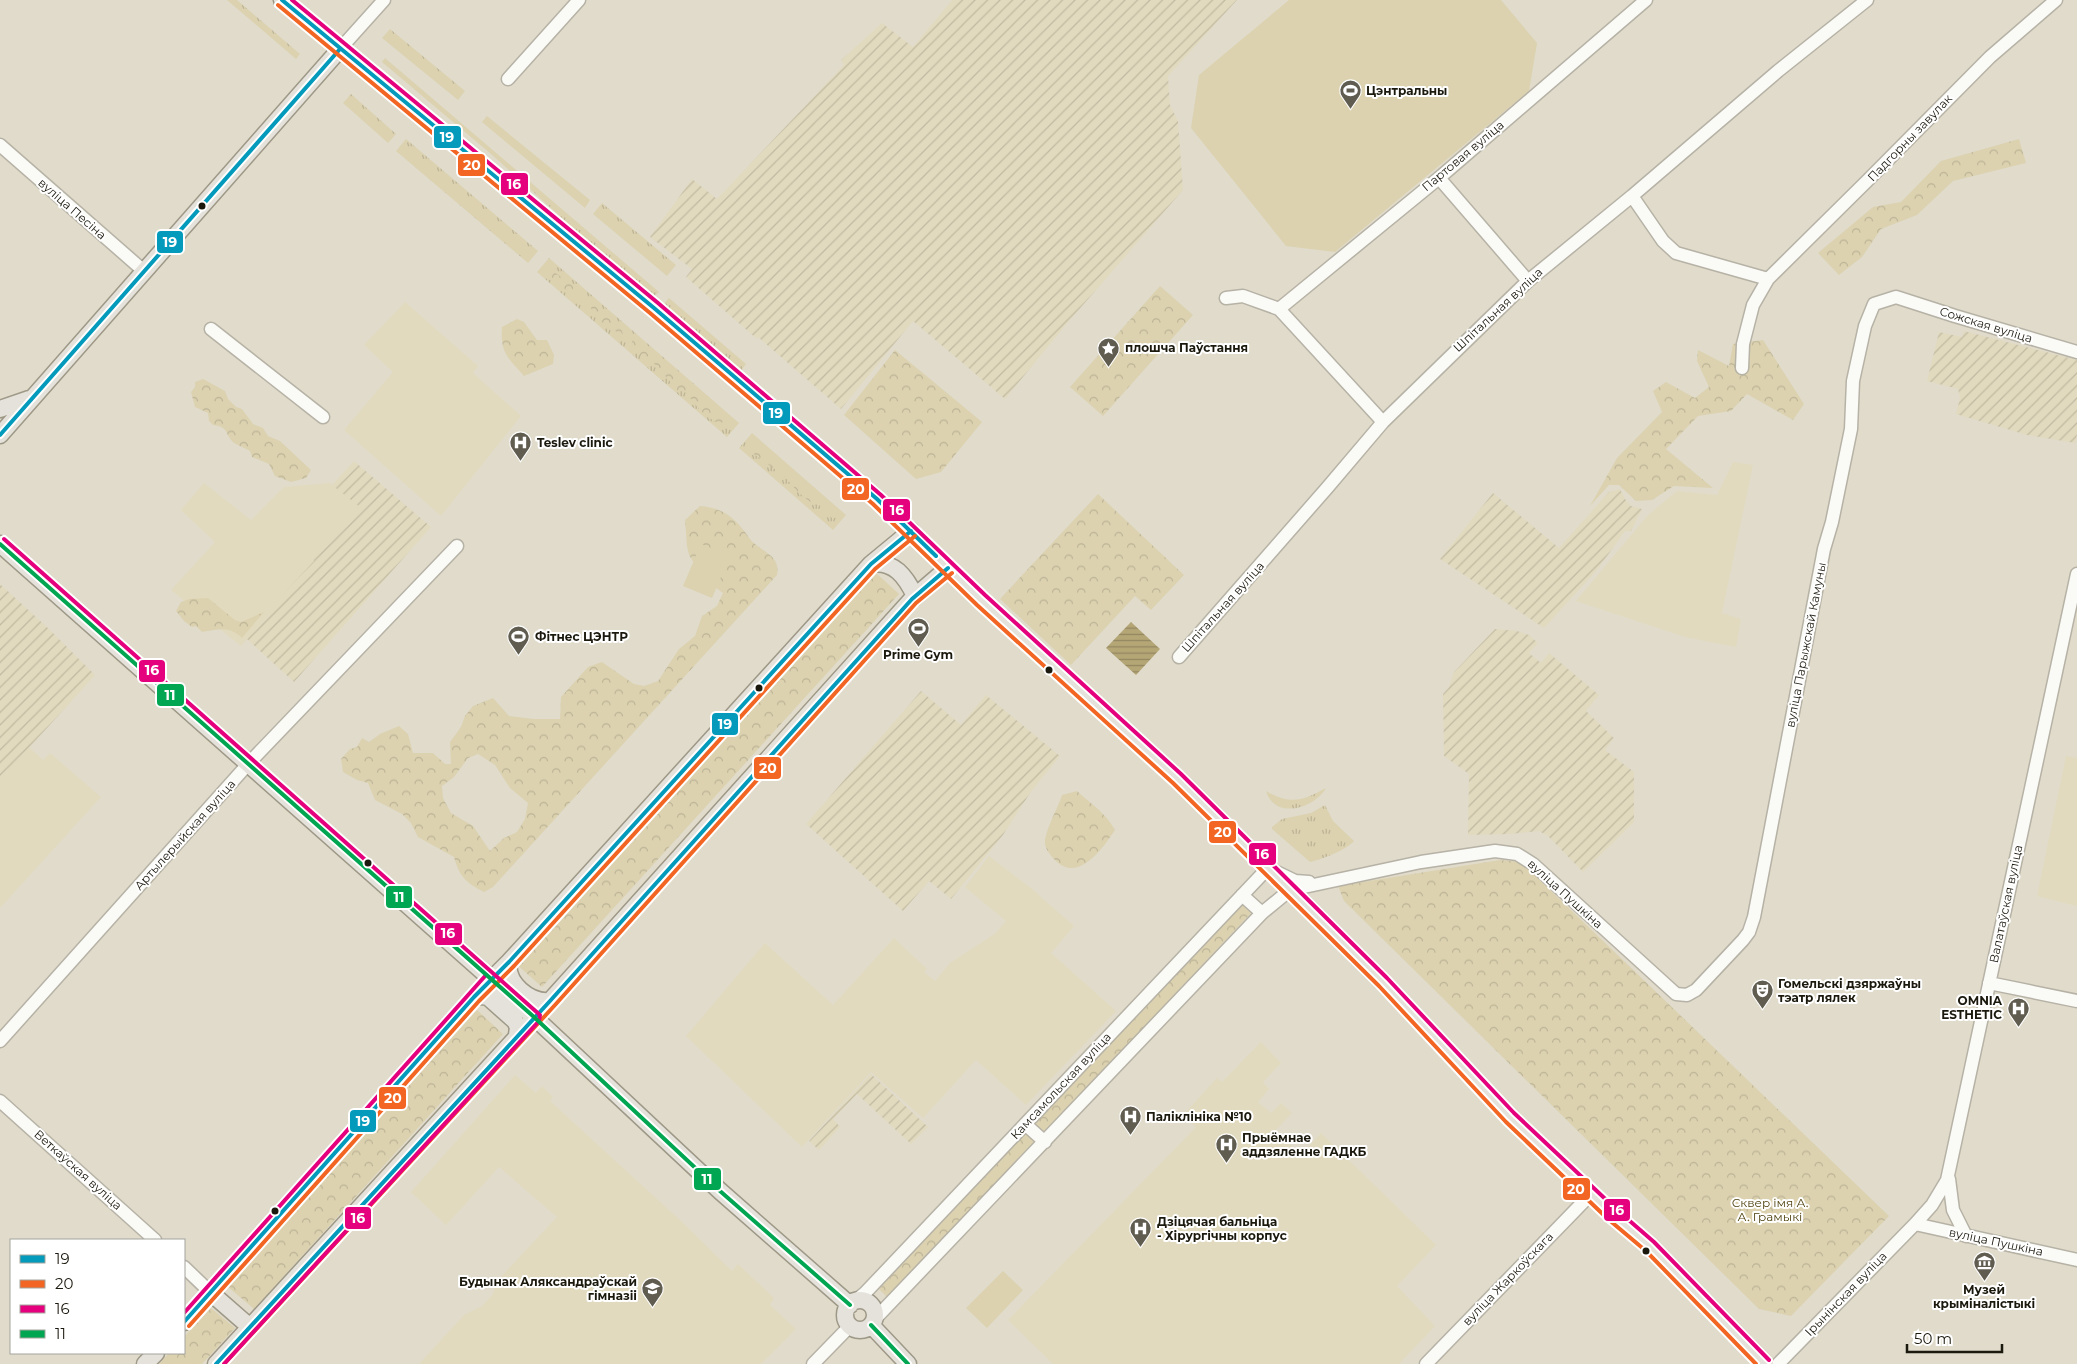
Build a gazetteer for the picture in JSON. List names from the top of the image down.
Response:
{
  "streets": {
    "street": [
      "Падгорны завулак",
      "Партовая вуліца",
      "вуліца Песіна",
      "Шпітальная вуліца",
      "Сожская вуліца",
      "вуліца Парыжскай Камуны",
      "Артылерыйская вуліца",
      "вуліца Пушкіна",
      "Валатаўская вуліца",
      "Камсамольская вуліца",
      "Веткаўская вуліца",
      "вуліца Жаркоўскага",
      "Ірынінская вуліца"
    ]
  },
  "crossings": [
    ["Сожская вуліца", "вуліца Парыжскай Камуны"],
    ["вуліца Парыжскай Камуны", "вуліца Пушкіна"],
    ["вуліца Пушкіна", "Валатаўская вуліца"],
    ["вуліца Пушкіна", "Камсамольская вуліца"],
    ["вуліца Пушкіна", "Ірынінская вуліца"],
    ["Валатаўская вуліца", "Ірынінская вуліца"]
  ],
  "parks": ["Сквер імя А. А. Грамыкі"],
  "places": {
    "sports": ["Цэнтральны", "Prime Gym", "Фітнес ЦЭНТР"],
    "place": ["плошча Паўстання"],
    "hospital": [
      "Teslev clinic",
      "OMNIA ESTHETIC",
      "Паліклініка №10",
      "Прыёмнае аддзяленне ГАДКБ",
      "Дзіцячая бальніца - Хірургічны корпус"
    ],
    "theatre": ["Гомельскі дзяржаўны тэатр лялек"],
    "museum": ["Музей крыміналістыкі"],
    "school or university": ["Будынак Аляксандраўскай гімназіі"]
  },
  "lines": [
    "transit line 19",
    "transit line 16",
    "transit line 20",
    "transit line 11"
  ],
  "legend": [
    "19",
    "20",
    "16",
    "11"
  ],
  "scale_bar": "50 m"
}
